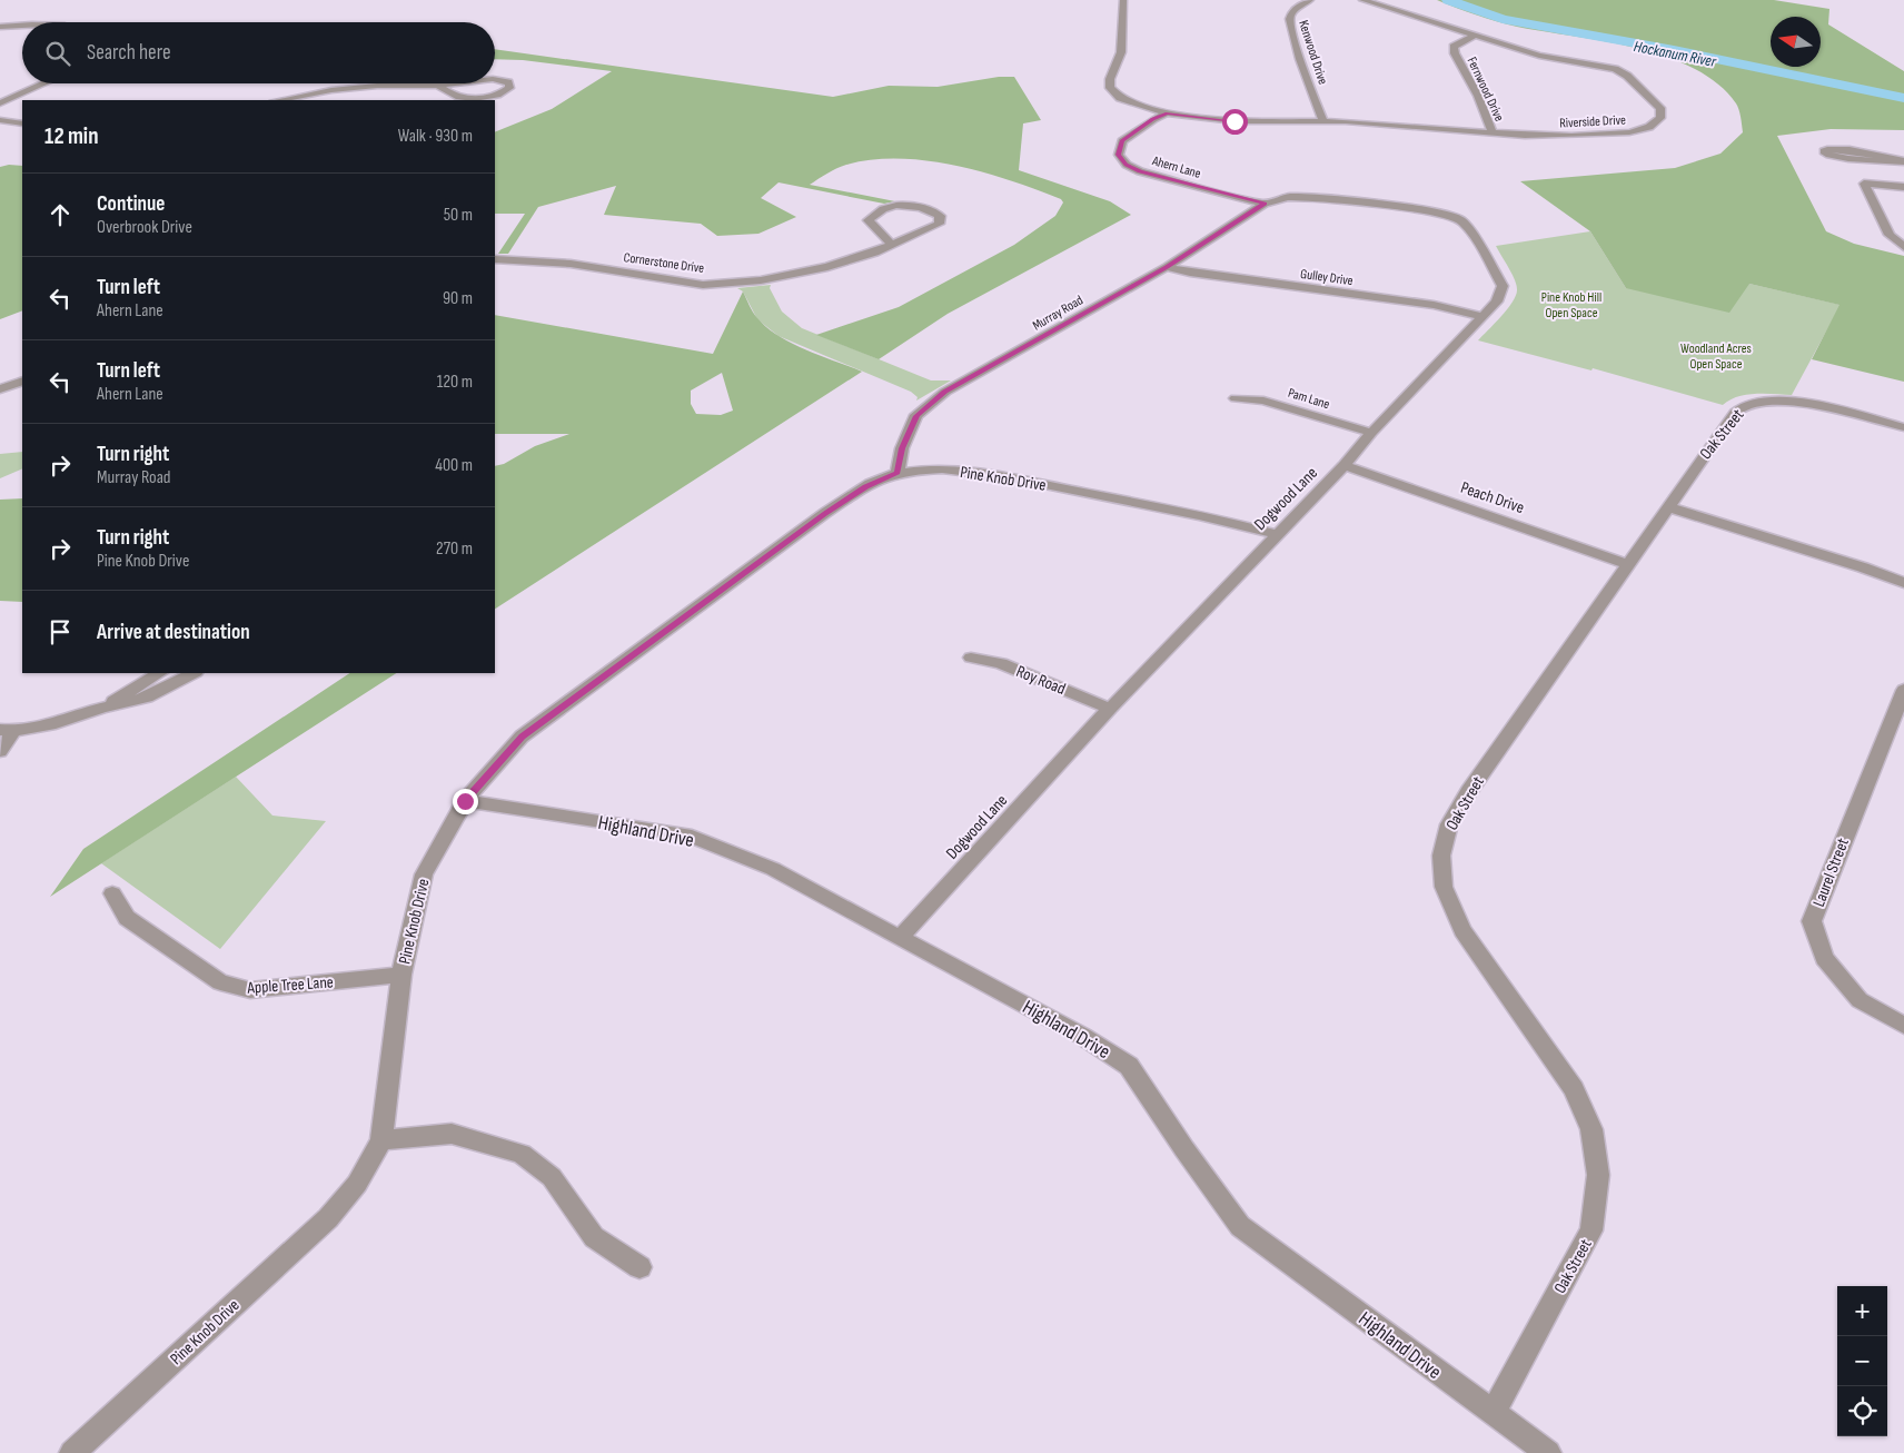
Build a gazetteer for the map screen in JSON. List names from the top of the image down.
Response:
{
  "streets": {
    "street": [
      "Kenwood Drive",
      "Fernwood Drive",
      "Riverside Drive",
      "Ahern Lane",
      "Cornerstone Drive",
      "Gulley Drive",
      "Murray Road",
      "Pam Lane",
      "Oak Street",
      "Pine Knob Drive",
      "Peach Drive",
      "Dogwood Lane",
      "Roy Road",
      "Highland Drive",
      "Laurel Street",
      "Apple Tree Lane"
    ]
  },
  "crossings": [
    ["Kenwood Drive", "Riverside Drive"],
    ["Fernwood Drive", "Riverside Drive"],
    ["Riverside Drive", "Ahern Lane"],
    ["Ahern Lane", "Murray Road"],
    ["Ahern Lane", "Dogwood Lane"],
    ["Gulley Drive", "Murray Road"],
    ["Gulley Drive", "Dogwood Lane"],
    ["Murray Road", "Pine Knob Drive"],
    ["Murray Road", "Dogwood Lane"],
    ["Pam Lane", "Dogwood Lane"],
    ["Oak Street", "Peach Drive"],
    ["Oak Street", "Highland Drive"],
    ["Pine Knob Drive", "Dogwood Lane"],
    ["Pine Knob Drive", "Highland Drive"],
    ["Pine Knob Drive", "Apple Tree Lane"],
    ["Peach Drive", "Dogwood Lane"],
    ["Dogwood Lane", "Roy Road"],
    ["Dogwood Lane", "Highland Drive"]
  ],
  "water": ["Hockanum River"],
  "parks": ["Pine Knob Hill Open Space", "Woodland Acres Open Space"],
  "north": "left",
  "page": {
    "search": "Search here",
    "heading": ["12 min", "Walk · 930 m"],
    "list": [
      ["Continue", "Overbrook Drive", "50 m"],
      ["Turn left", "Ahern Lane", "90 m"],
      ["Turn left", "Ahern Lane", "120 m"],
      ["Turn right", "Murray Road", "400 m"],
      ["Turn right", "Pine Knob Drive", "270 m"],
      "Arrive at destination"
    ],
    "map_buttons": ["+", "−"]
  }
}
